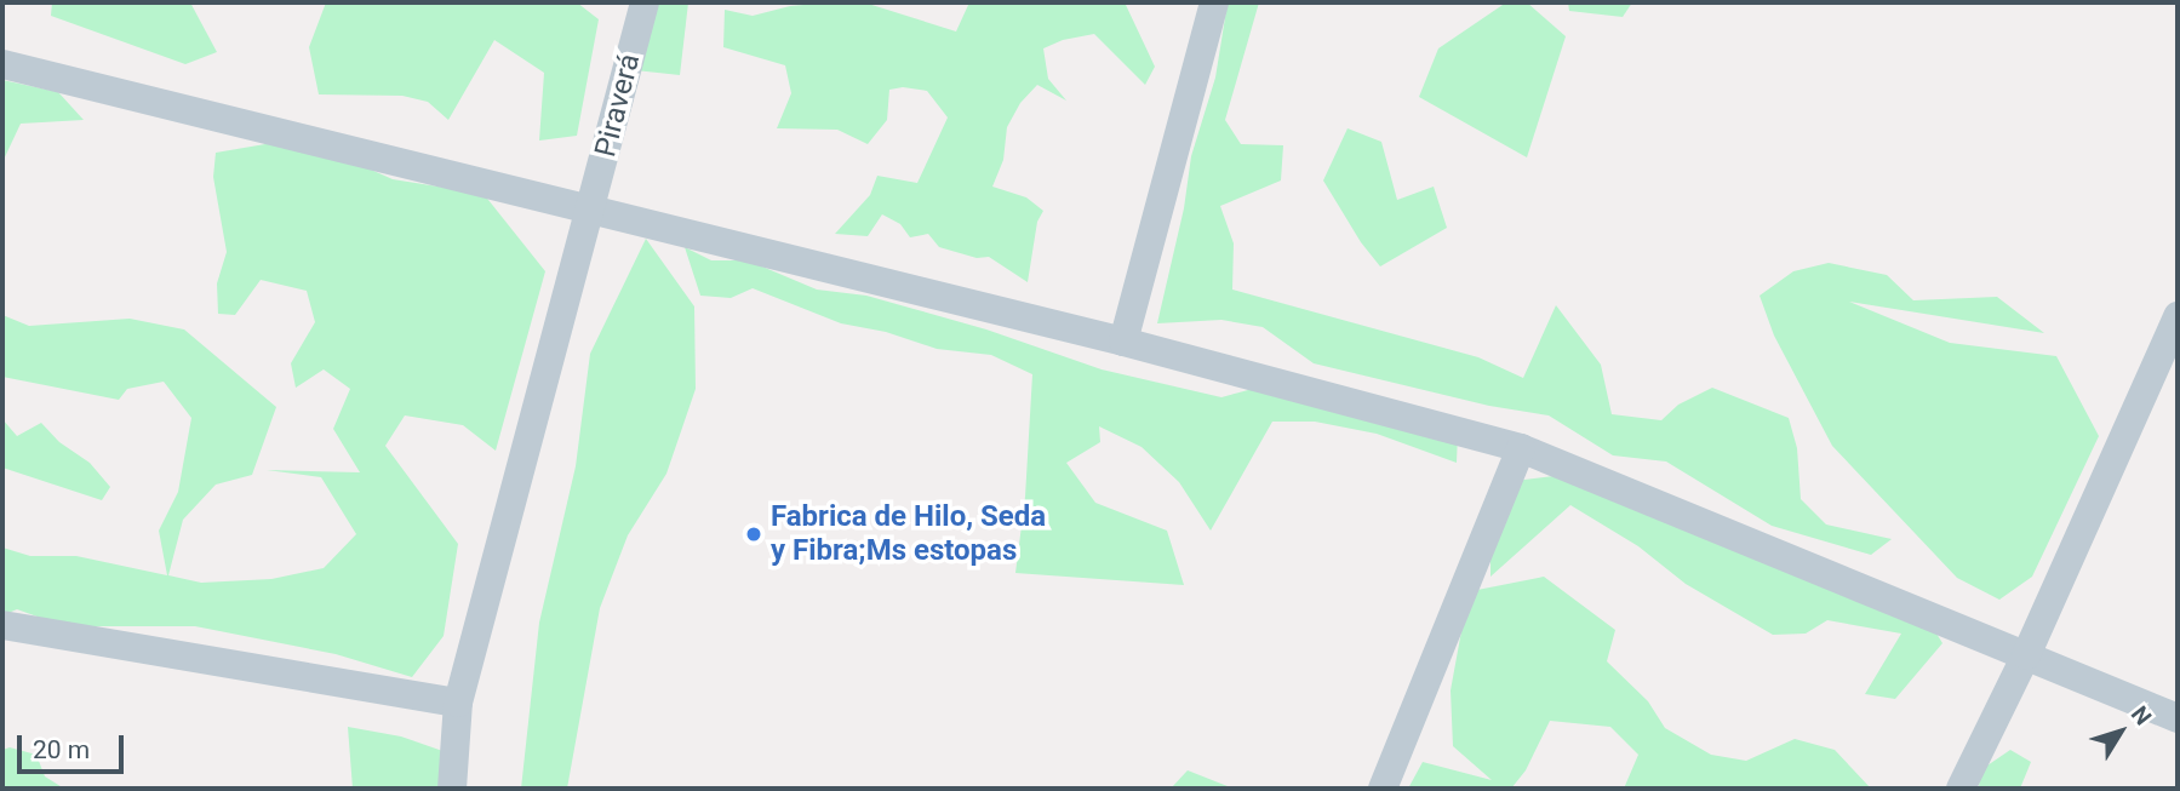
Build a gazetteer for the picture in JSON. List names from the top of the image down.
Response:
{
  "streets": {
    "street": ["Piraverá"]
  },
  "places": ["Fabrica de Hilo, Seda y Fibra;Ms estopas"],
  "scale_bar": "20 m",
  "north": "top right"
}
